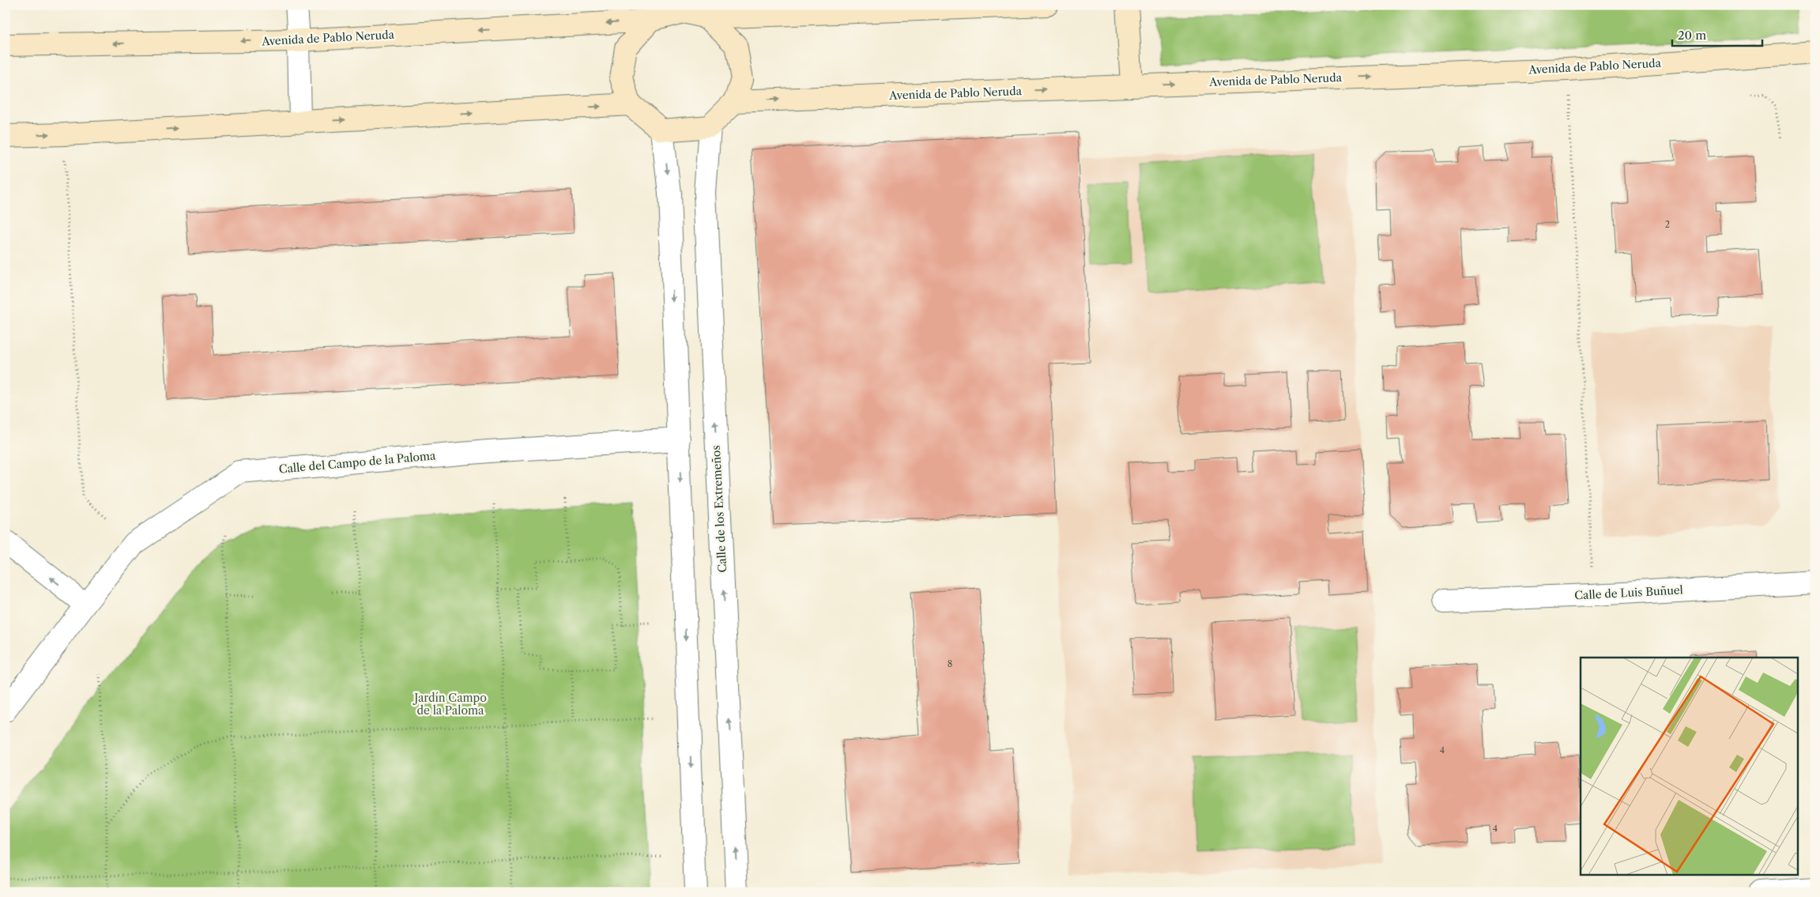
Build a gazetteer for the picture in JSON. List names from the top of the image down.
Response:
{
  "streets": {
    "main road": ["Avenida de Pablo Neruda"],
    "street": ["Calle del Campo de la Paloma", "Calle de los Extremeños", "Calle de Luis Buñuel"]
  },
  "crossings": [
    ["Avenida de Pablo Neruda", "Calle de los Extremeños"]
  ],
  "parks": ["Jardín Campo de la Paloma"],
  "house_numbers": [
    "2",
    "8",
    "4",
    "4"
  ],
  "scale_bar": "20 m"
}
